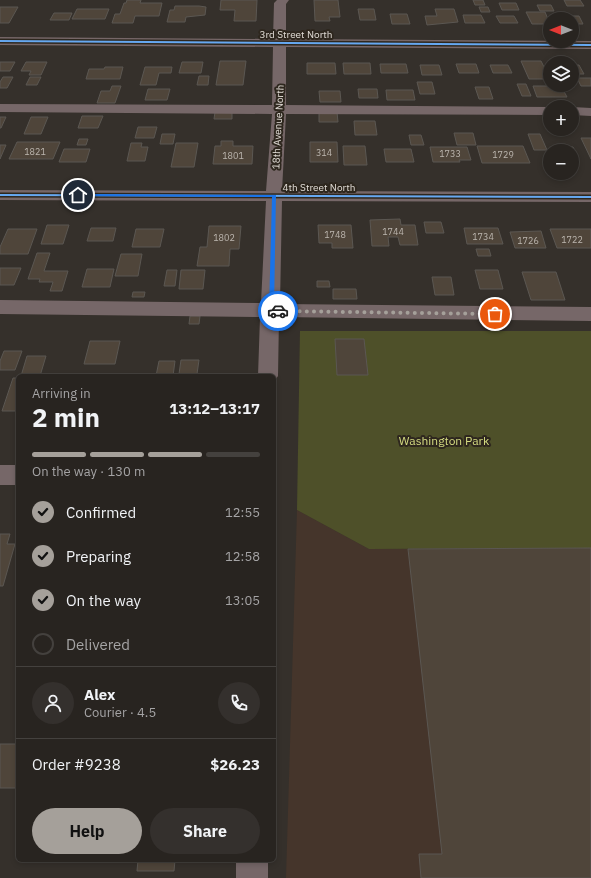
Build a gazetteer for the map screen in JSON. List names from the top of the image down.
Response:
{
  "streets": {
    "street": ["3rd Street North", "18th Avenue North", "4th Street North"]
  },
  "crossings": [
    ["3rd Street North", "18th Avenue North"],
    ["18th Avenue North", "4th Street North"]
  ],
  "parks": ["Washington Park"],
  "house_numbers": [
    "1821",
    "314",
    "1733",
    "1729",
    "1801",
    "1744",
    "1748",
    "1734",
    "1802",
    "1722",
    "1726"
  ],
  "north": "left",
  "page": {
    "map_buttons": ["+", "−"],
    "heading": ["2 min", "Arriving in", "13:12–13:17"],
    "panel": [
      "Alex",
      "Courier · 4.5",
      "Order #9238",
      "$26.23"
    ],
    "bar": "On the way · 130 m",
    "list": [
      ["Confirmed", "12:55"],
      ["Preparing", "12:58"],
      ["On the way", "13:05"],
      "Delivered"
    ],
    "buttons": ["Help", "Share"]
  }
}
